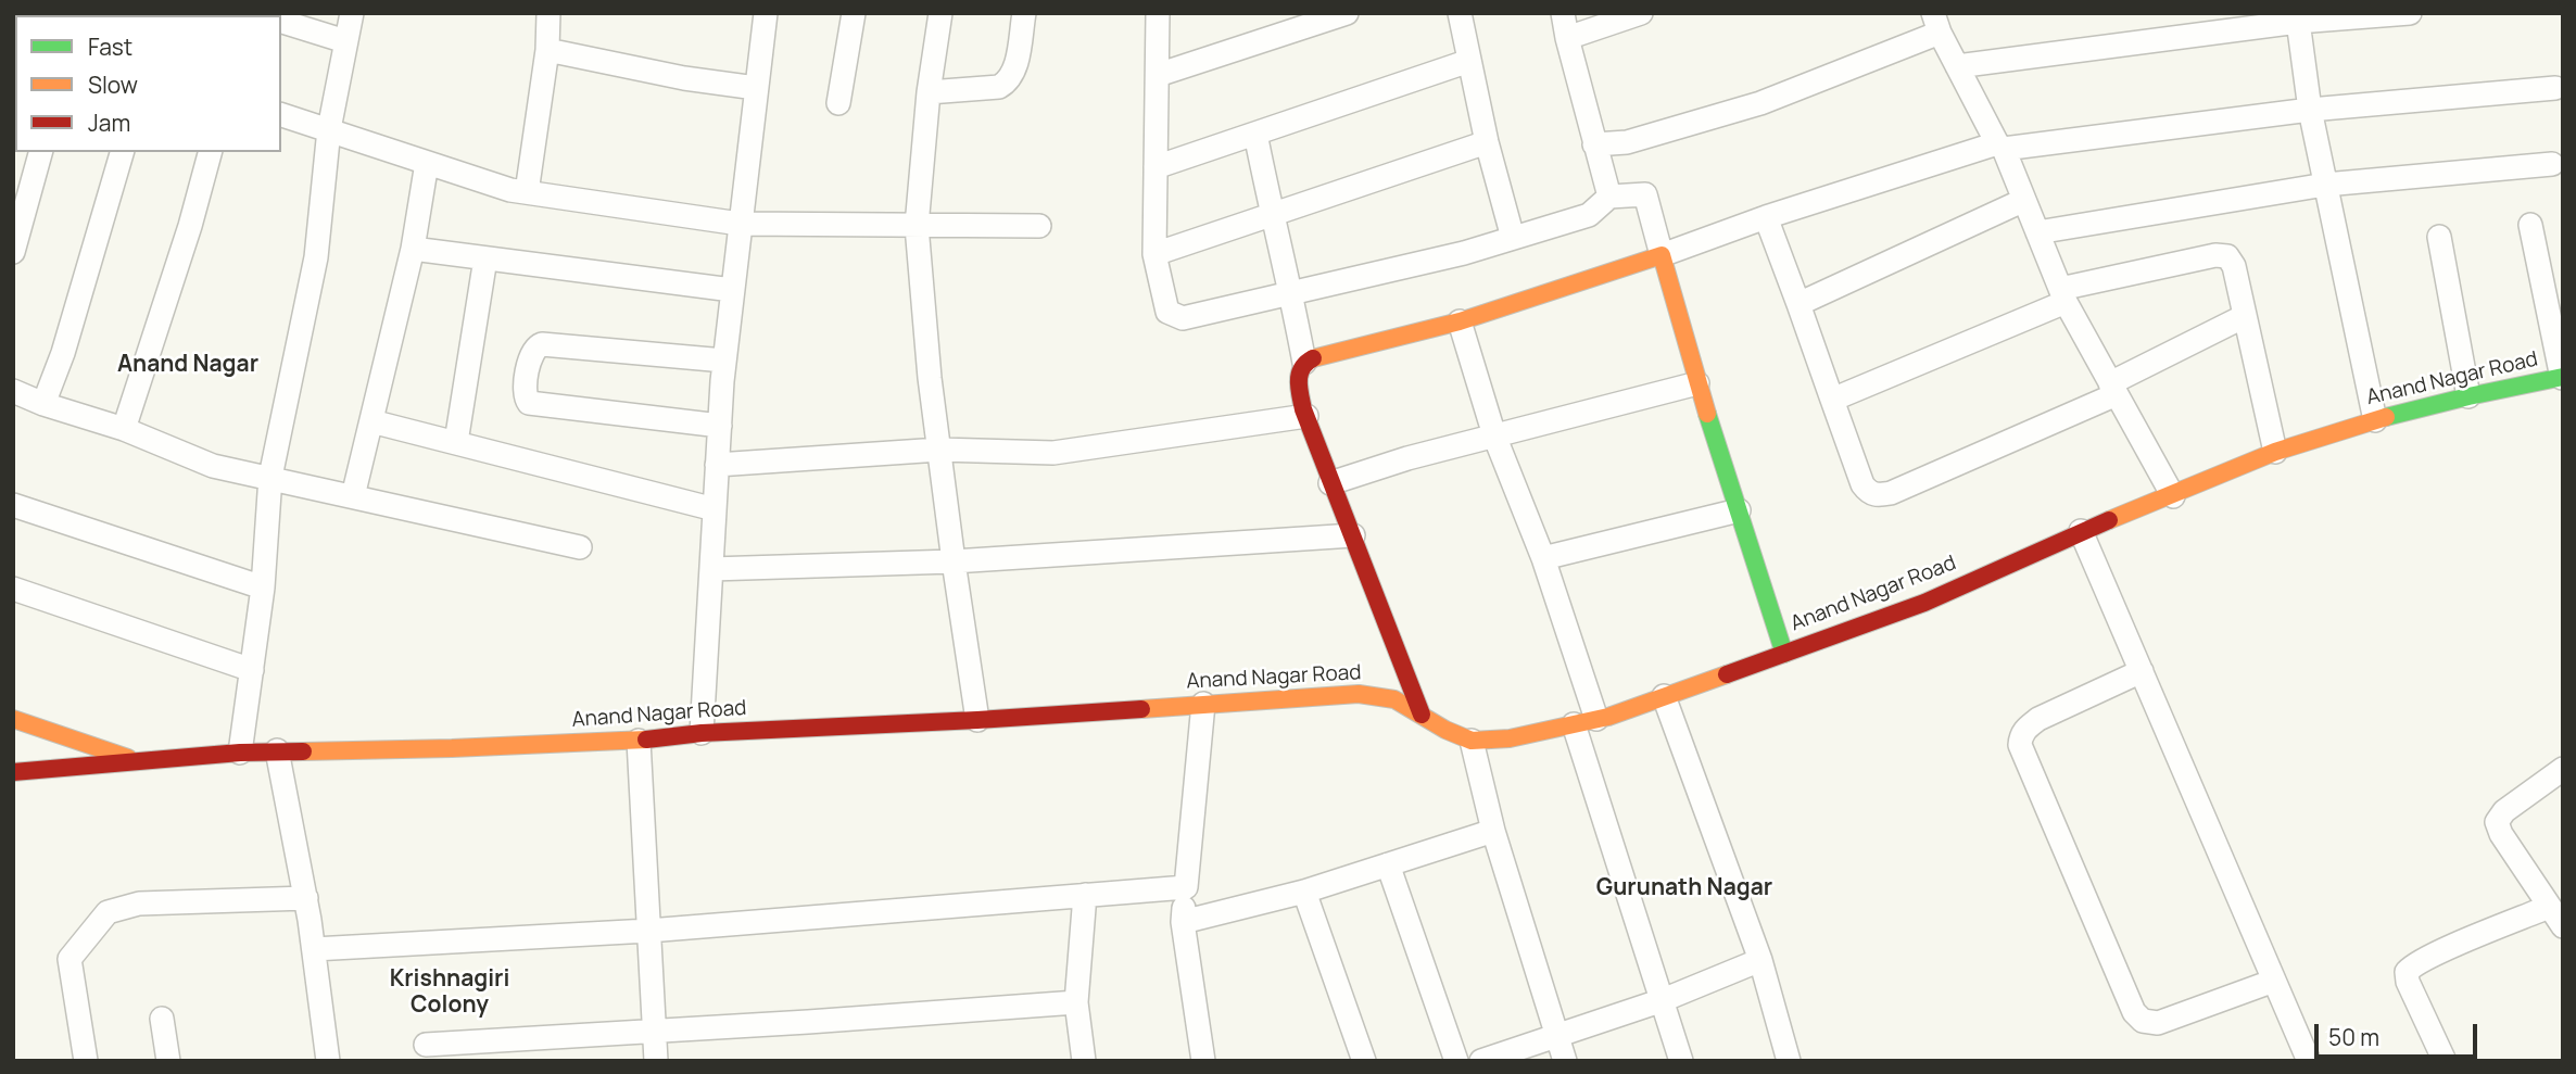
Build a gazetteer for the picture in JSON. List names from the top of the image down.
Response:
{
  "streets": {
    "street": ["Anand Nagar Road"]
  },
  "districts": ["Anand Nagar", "Gurunath Nagar", "Krishnagiri Colony"],
  "legend": ["Fast", "Slow", "Jam"],
  "scale_bar": "50 m"
}
